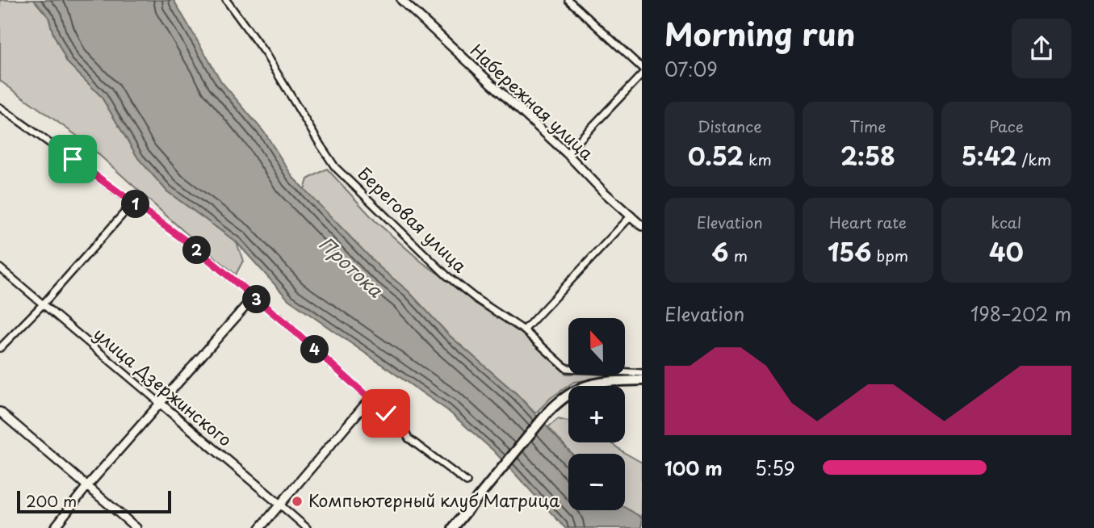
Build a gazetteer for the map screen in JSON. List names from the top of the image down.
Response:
{
  "streets": {
    "street": ["Набережная улица", "Береговая улица", "улица Дзержинского"]
  },
  "water": ["Протока"],
  "places": ["Компьютерный клуб Матрица"],
  "scale_bar": "200 m",
  "north": "top",
  "page": {
    "heading": ["Morning run", "07:09"],
    "stats": [
      ["Distance", "0.52 km"],
      ["Time", "2:58"],
      ["Pace", "5:42 /km"],
      ["Elevation", "6 m"],
      ["Heart rate", "156 bpm"],
      ["kcal", "40"]
    ],
    "pins": [
      "1",
      "2",
      "3",
      "4"
    ],
    "chart": ["Elevation", "198–202 m"],
    "map_buttons": ["+", "−"],
    "list": [
      {
        "name": "100 m",
        "note": "5:59"
      }
    ],
    "scale": "200 m"
  }
}
